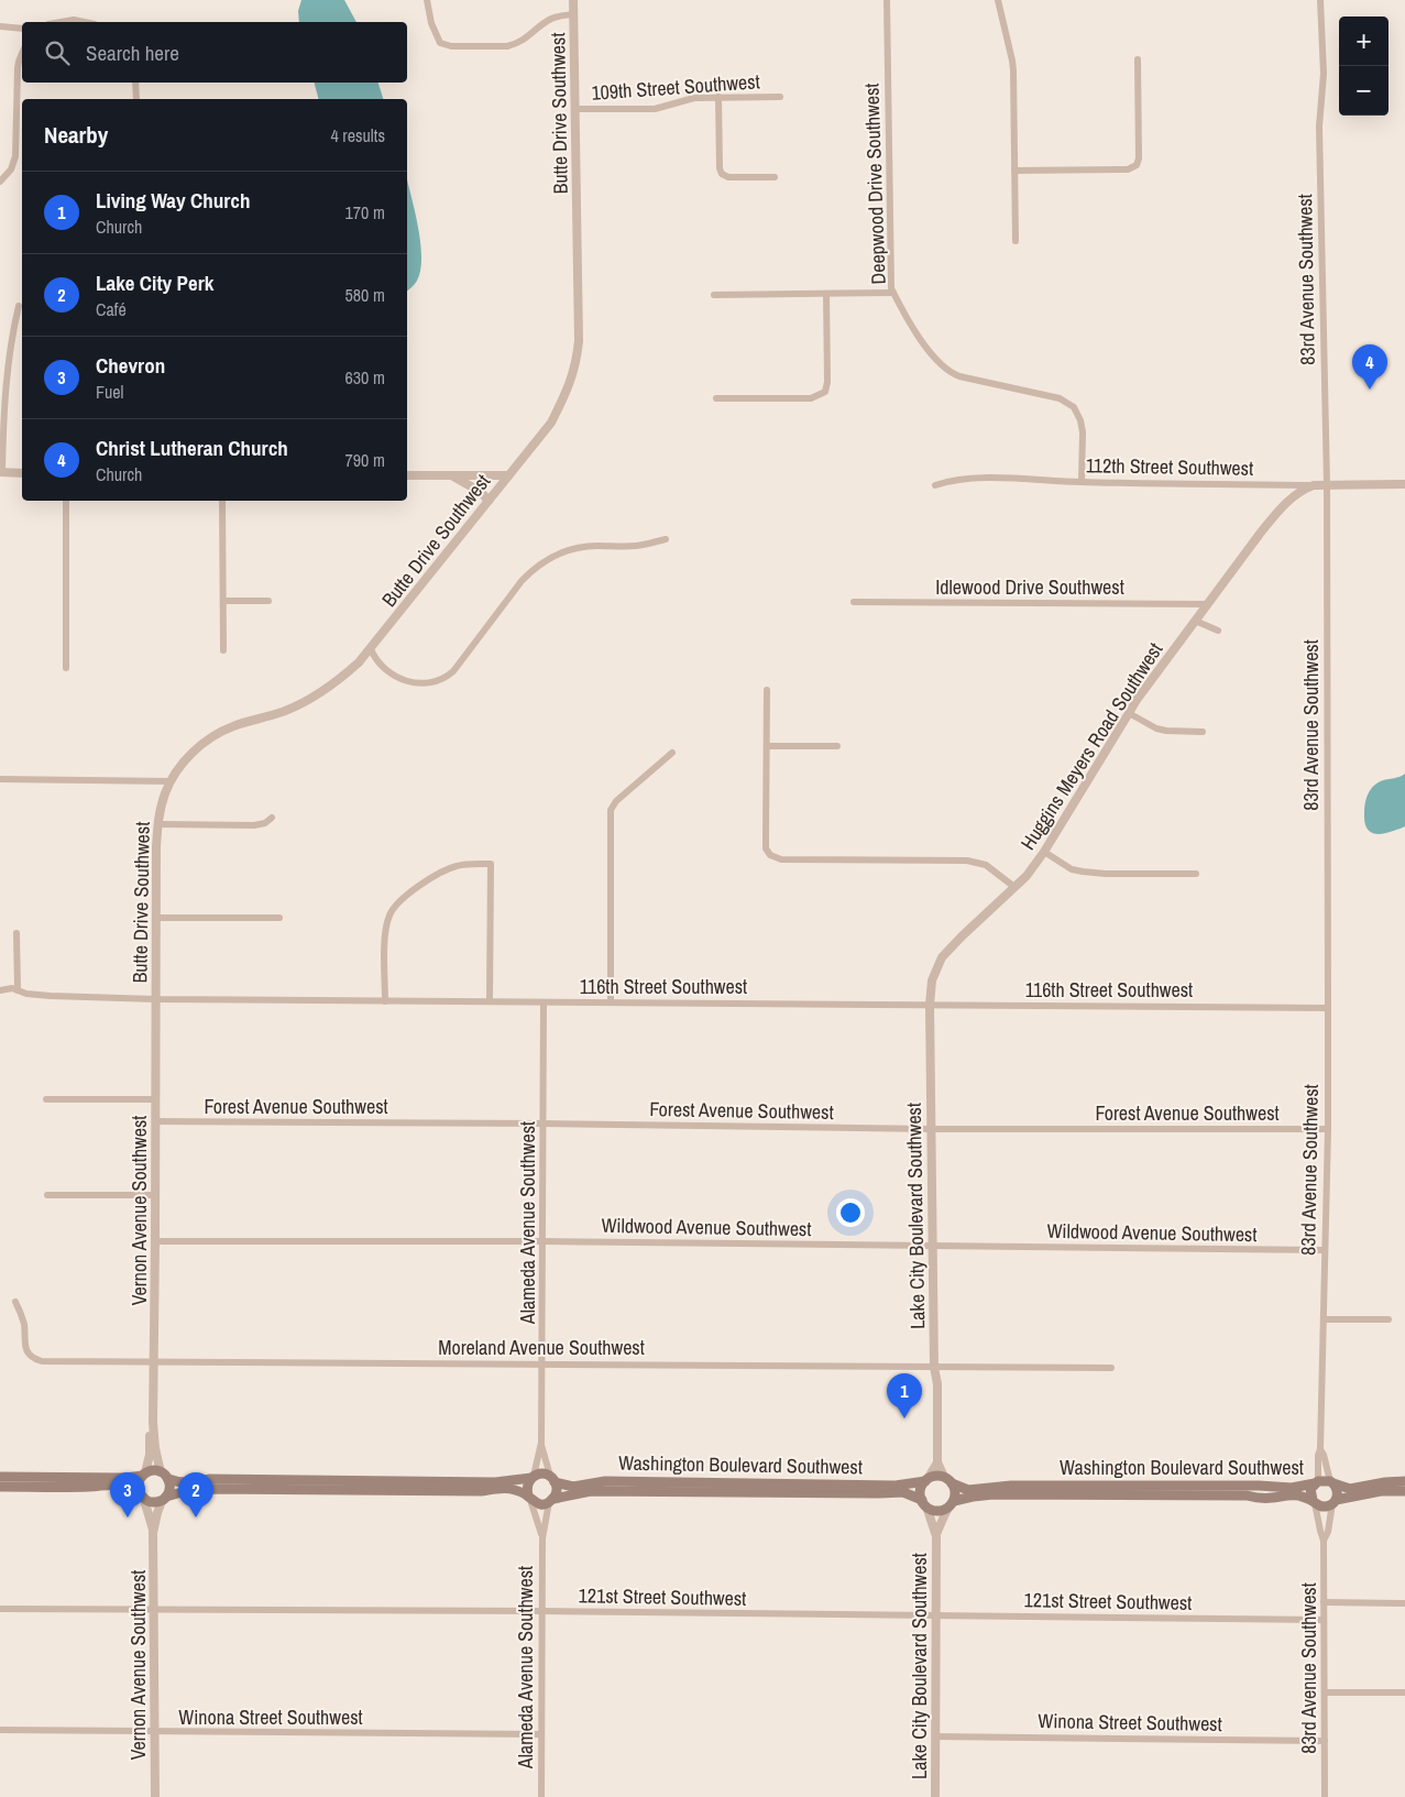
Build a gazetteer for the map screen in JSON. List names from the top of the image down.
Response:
{
  "streets": {
    "main road": ["Washington Boulevard Southwest"],
    "street": [
      "109th Street Southwest",
      "Butte Drive Southwest",
      "Deepwood Drive Southwest",
      "83rd Avenue Southwest",
      "112th Street Southwest",
      "Idlewood Drive Southwest",
      "Huggins Meyers Road Southwest",
      "116th Street Southwest",
      "Forest Avenue Southwest",
      "Vernon Avenue Southwest",
      "Lake City Boulevard Southwest",
      "Alameda Avenue Southwest",
      "Wildwood Avenue Southwest",
      "Moreland Avenue Southwest",
      "121st Street Southwest",
      "Winona Street Southwest"
    ]
  },
  "crossings": [
    ["109th Street Southwest", "Butte Drive Southwest"],
    ["Butte Drive Southwest", "116th Street Southwest"],
    ["Butte Drive Southwest", "Vernon Avenue Southwest"],
    ["Deepwood Drive Southwest", "112th Street Southwest"],
    ["83rd Avenue Southwest", "112th Street Southwest"],
    ["83rd Avenue Southwest", "116th Street Southwest"],
    ["83rd Avenue Southwest", "Forest Avenue Southwest"],
    ["83rd Avenue Southwest", "Wildwood Avenue Southwest"],
    ["83rd Avenue Southwest", "Washington Boulevard Southwest"],
    ["83rd Avenue Southwest", "121st Street Southwest"],
    ["83rd Avenue Southwest", "Winona Street Southwest"],
    ["112th Street Southwest", "Huggins Meyers Road Southwest"],
    ["Idlewood Drive Southwest", "Huggins Meyers Road Southwest"],
    ["Huggins Meyers Road Southwest", "Lake City Boulevard Southwest"],
    ["116th Street Southwest", "Vernon Avenue Southwest"],
    ["116th Street Southwest", "Lake City Boulevard Southwest"],
    ["116th Street Southwest", "Alameda Avenue Southwest"],
    ["Forest Avenue Southwest", "Vernon Avenue Southwest"],
    ["Forest Avenue Southwest", "Lake City Boulevard Southwest"],
    ["Forest Avenue Southwest", "Alameda Avenue Southwest"],
    ["Vernon Avenue Southwest", "Wildwood Avenue Southwest"],
    ["Vernon Avenue Southwest", "Moreland Avenue Southwest"],
    ["Vernon Avenue Southwest", "121st Street Southwest"],
    ["Vernon Avenue Southwest", "Winona Street Southwest"],
    ["Lake City Boulevard Southwest", "Wildwood Avenue Southwest"],
    ["Lake City Boulevard Southwest", "Moreland Avenue Southwest"],
    ["Lake City Boulevard Southwest", "Washington Boulevard Southwest"],
    ["Lake City Boulevard Southwest", "121st Street Southwest"],
    ["Lake City Boulevard Southwest", "Winona Street Southwest"],
    ["Alameda Avenue Southwest", "Wildwood Avenue Southwest"],
    ["Alameda Avenue Southwest", "Moreland Avenue Southwest"],
    ["Alameda Avenue Southwest", "Washington Boulevard Southwest"],
    ["Alameda Avenue Southwest", "121st Street Southwest"],
    ["Alameda Avenue Southwest", "Winona Street Southwest"]
  ],
  "page": {
    "map_buttons": ["+", "−"],
    "search": "Search here",
    "heading": ["Nearby", "4 results"],
    "list": [
      {
        "mark": "1",
        "name": "Living Way Church",
        "note": "Church",
        "value": "170 m"
      },
      {
        "mark": "2",
        "name": "Lake City Perk",
        "note": "Café",
        "value": "580 m"
      },
      {
        "mark": "3",
        "name": "Chevron",
        "note": "Fuel",
        "value": "630 m"
      },
      {
        "mark": "4",
        "name": "Christ Lutheran Church",
        "note": "Church",
        "value": "790 m"
      }
    ],
    "pins": [
      "4",
      "1",
      "2",
      "3"
    ]
  }
}
